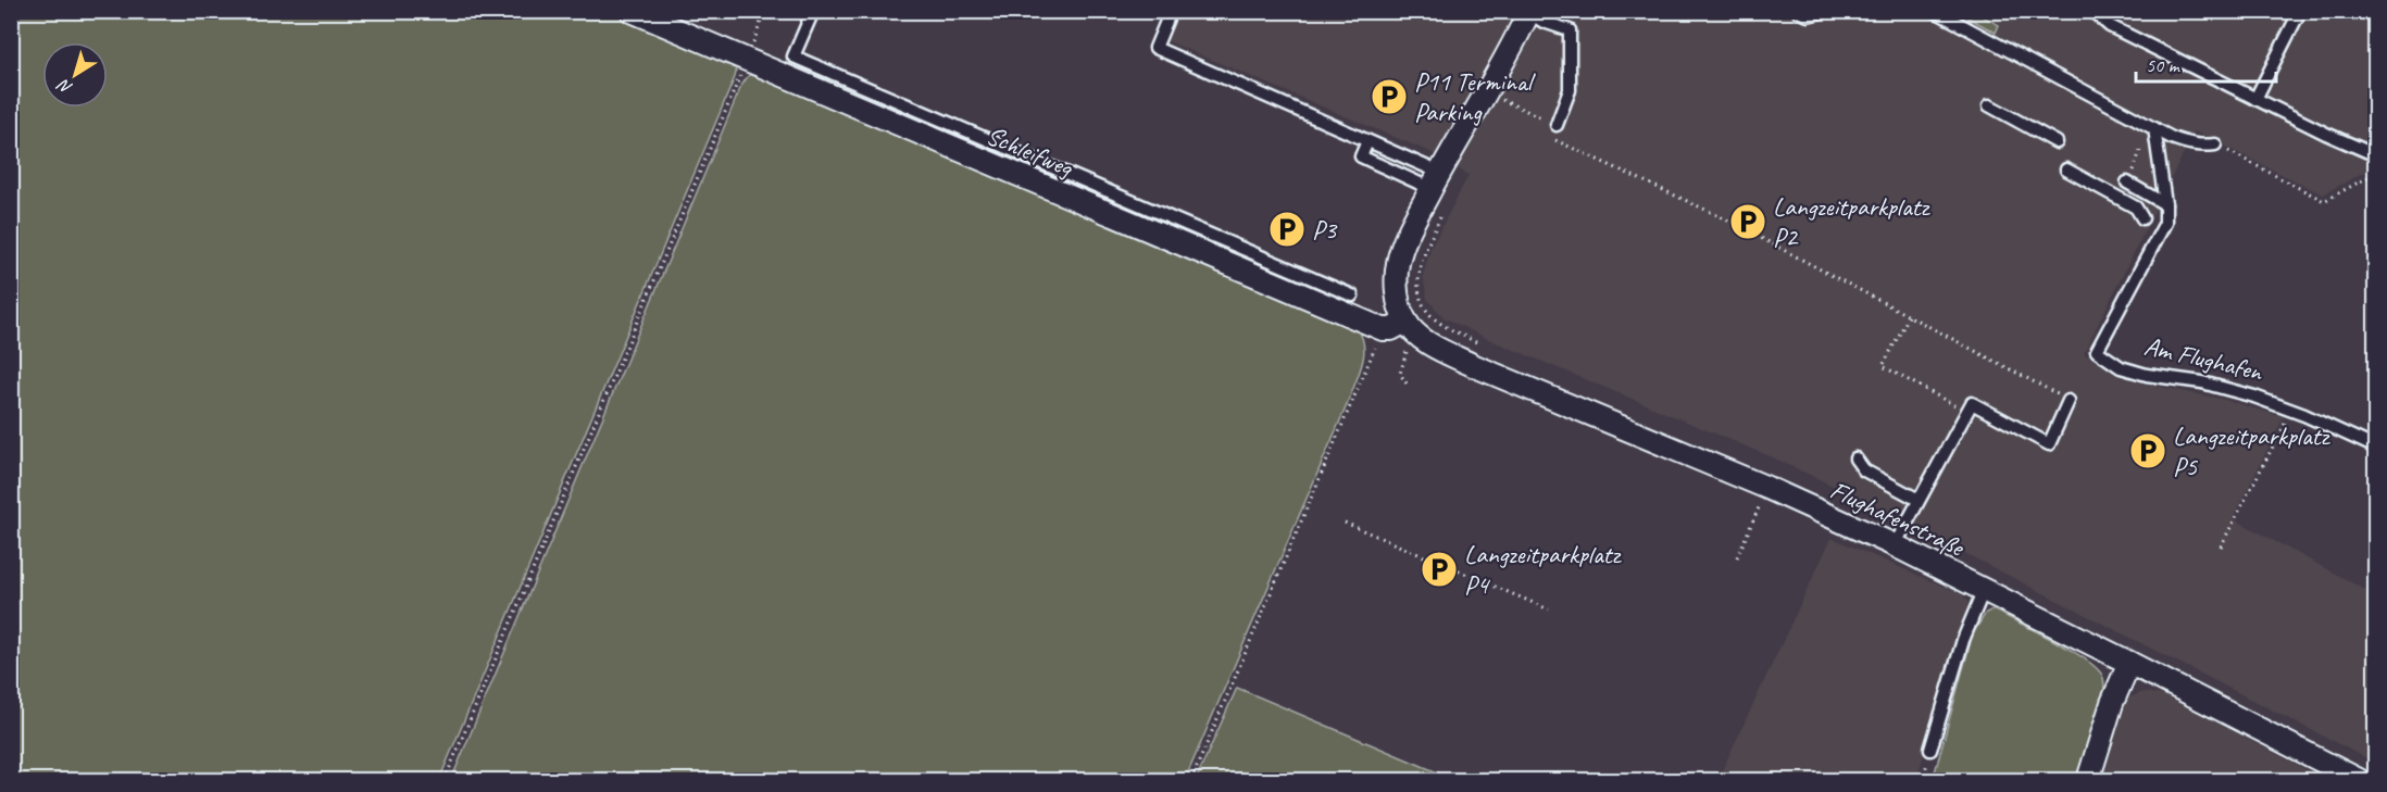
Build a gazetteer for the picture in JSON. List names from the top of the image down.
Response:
{
  "streets": {
    "street": ["Schleifweg", "Flughafenstraße"],
    "lane": ["Am Flughafen"]
  },
  "places": {
    "parking": [
      "P11 Terminal Parking",
      "Langzeitparkplatz P2",
      "P3",
      "Langzeitparkplatz P5",
      "Langzeitparkplatz P4"
    ]
  },
  "scale_bar": "50 m",
  "north": "bottom left"
}
